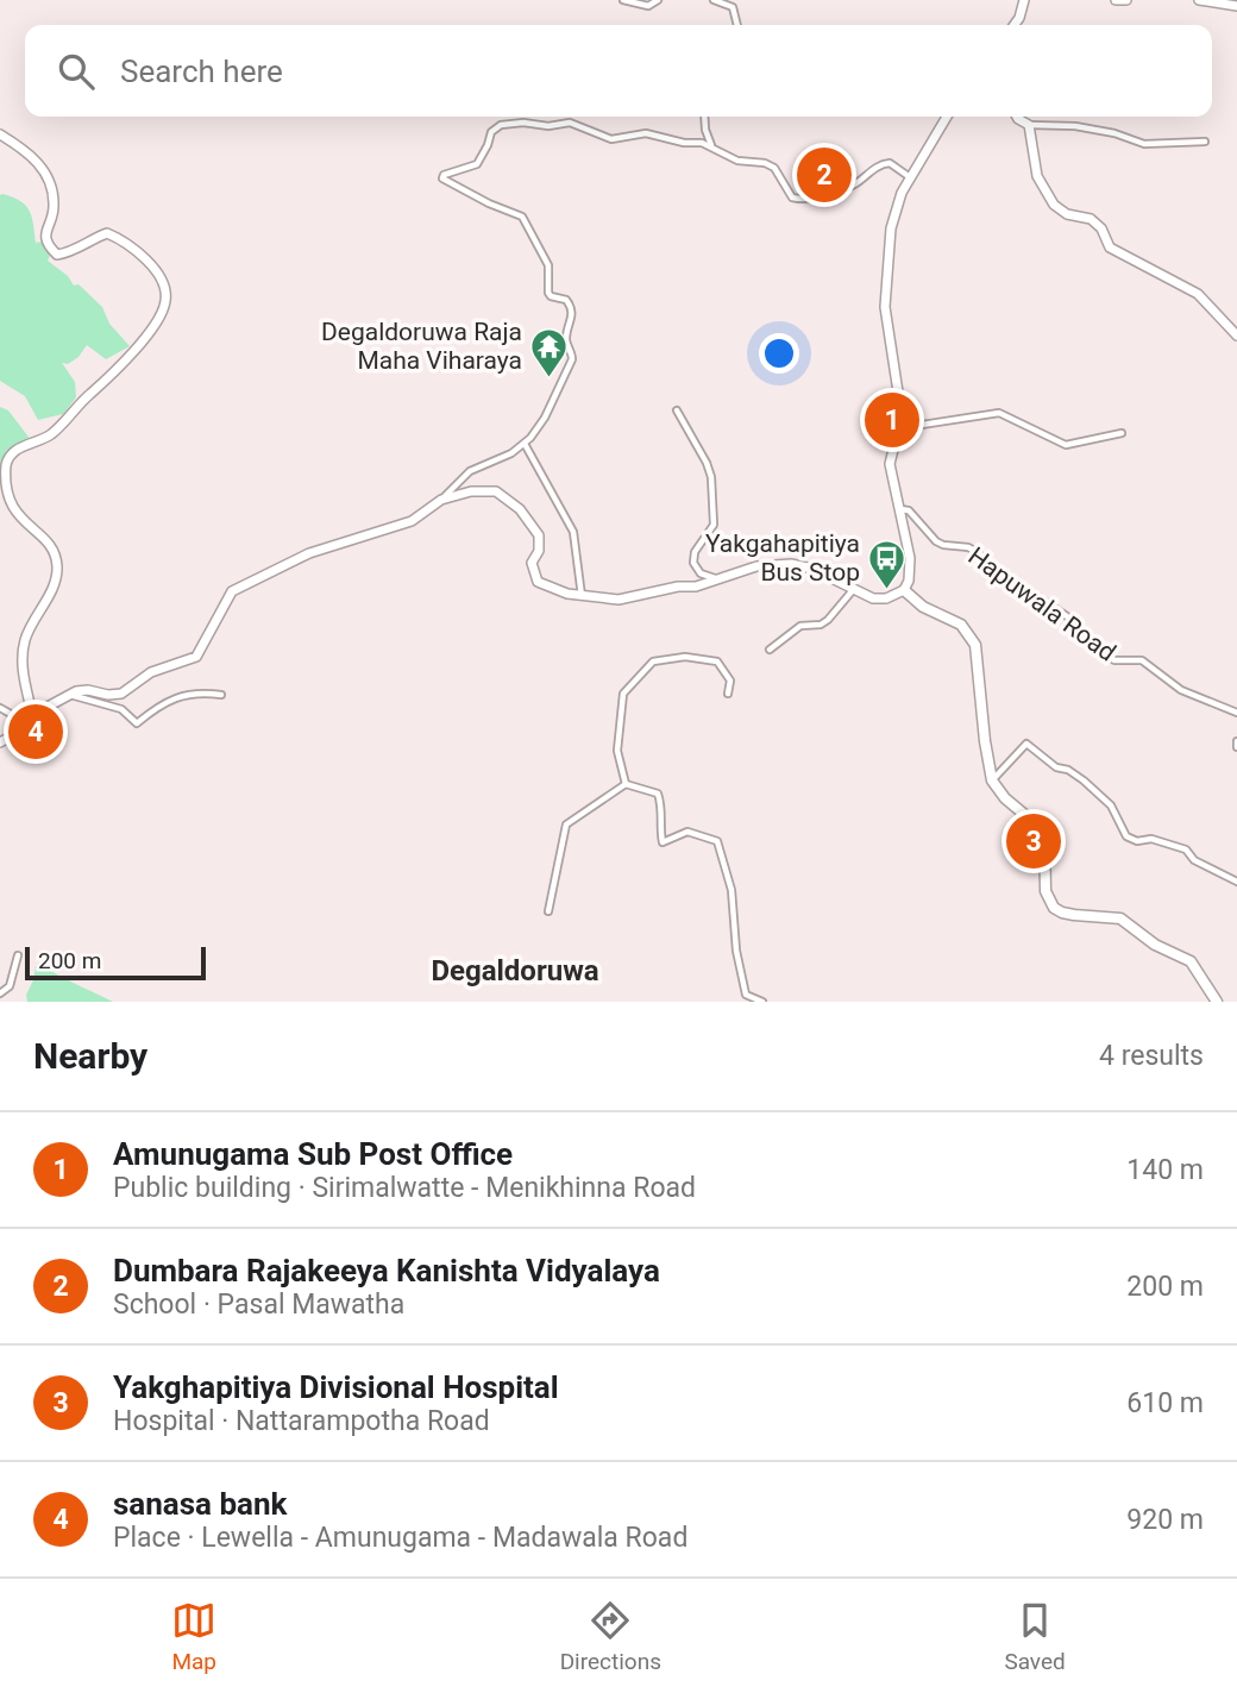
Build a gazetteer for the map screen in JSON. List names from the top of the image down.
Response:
{
  "streets": {
    "street": ["Hapuwala Road"]
  },
  "districts": ["Degaldoruwa"],
  "places": {
    "temple": ["Degaldoruwa Raja Maha Viharaya"],
    "bus stop": ["Yakgahapitiya Bus Stop"]
  },
  "scale_bar": "200 m",
  "page": {
    "search": "Search here",
    "pins": [
      "2",
      "1",
      "4",
      "3"
    ],
    "scale": "200 m",
    "heading": ["Nearby", "4 results"],
    "list": [
      {
        "mark": "1",
        "name": "Amunugama Sub Post Office",
        "note": "Public building · Sirimalwatte - Menikhinna Road",
        "value": "140 m"
      },
      {
        "mark": "2",
        "name": "Dumbara Rajakeeya Kanishta Vidyalaya",
        "note": "School · Pasal Mawatha",
        "value": "200 m"
      },
      {
        "mark": "3",
        "name": "Yakghapitiya Divisional Hospital",
        "note": "Hospital · Nattarampotha Road",
        "value": "610 m"
      },
      {
        "mark": "4",
        "name": "sanasa bank",
        "note": "Place · Lewella - Amunugama - Madawala Road",
        "value": "920 m"
      }
    ],
    "nav": ["Map", "Directions", "Saved"]
  }
}
